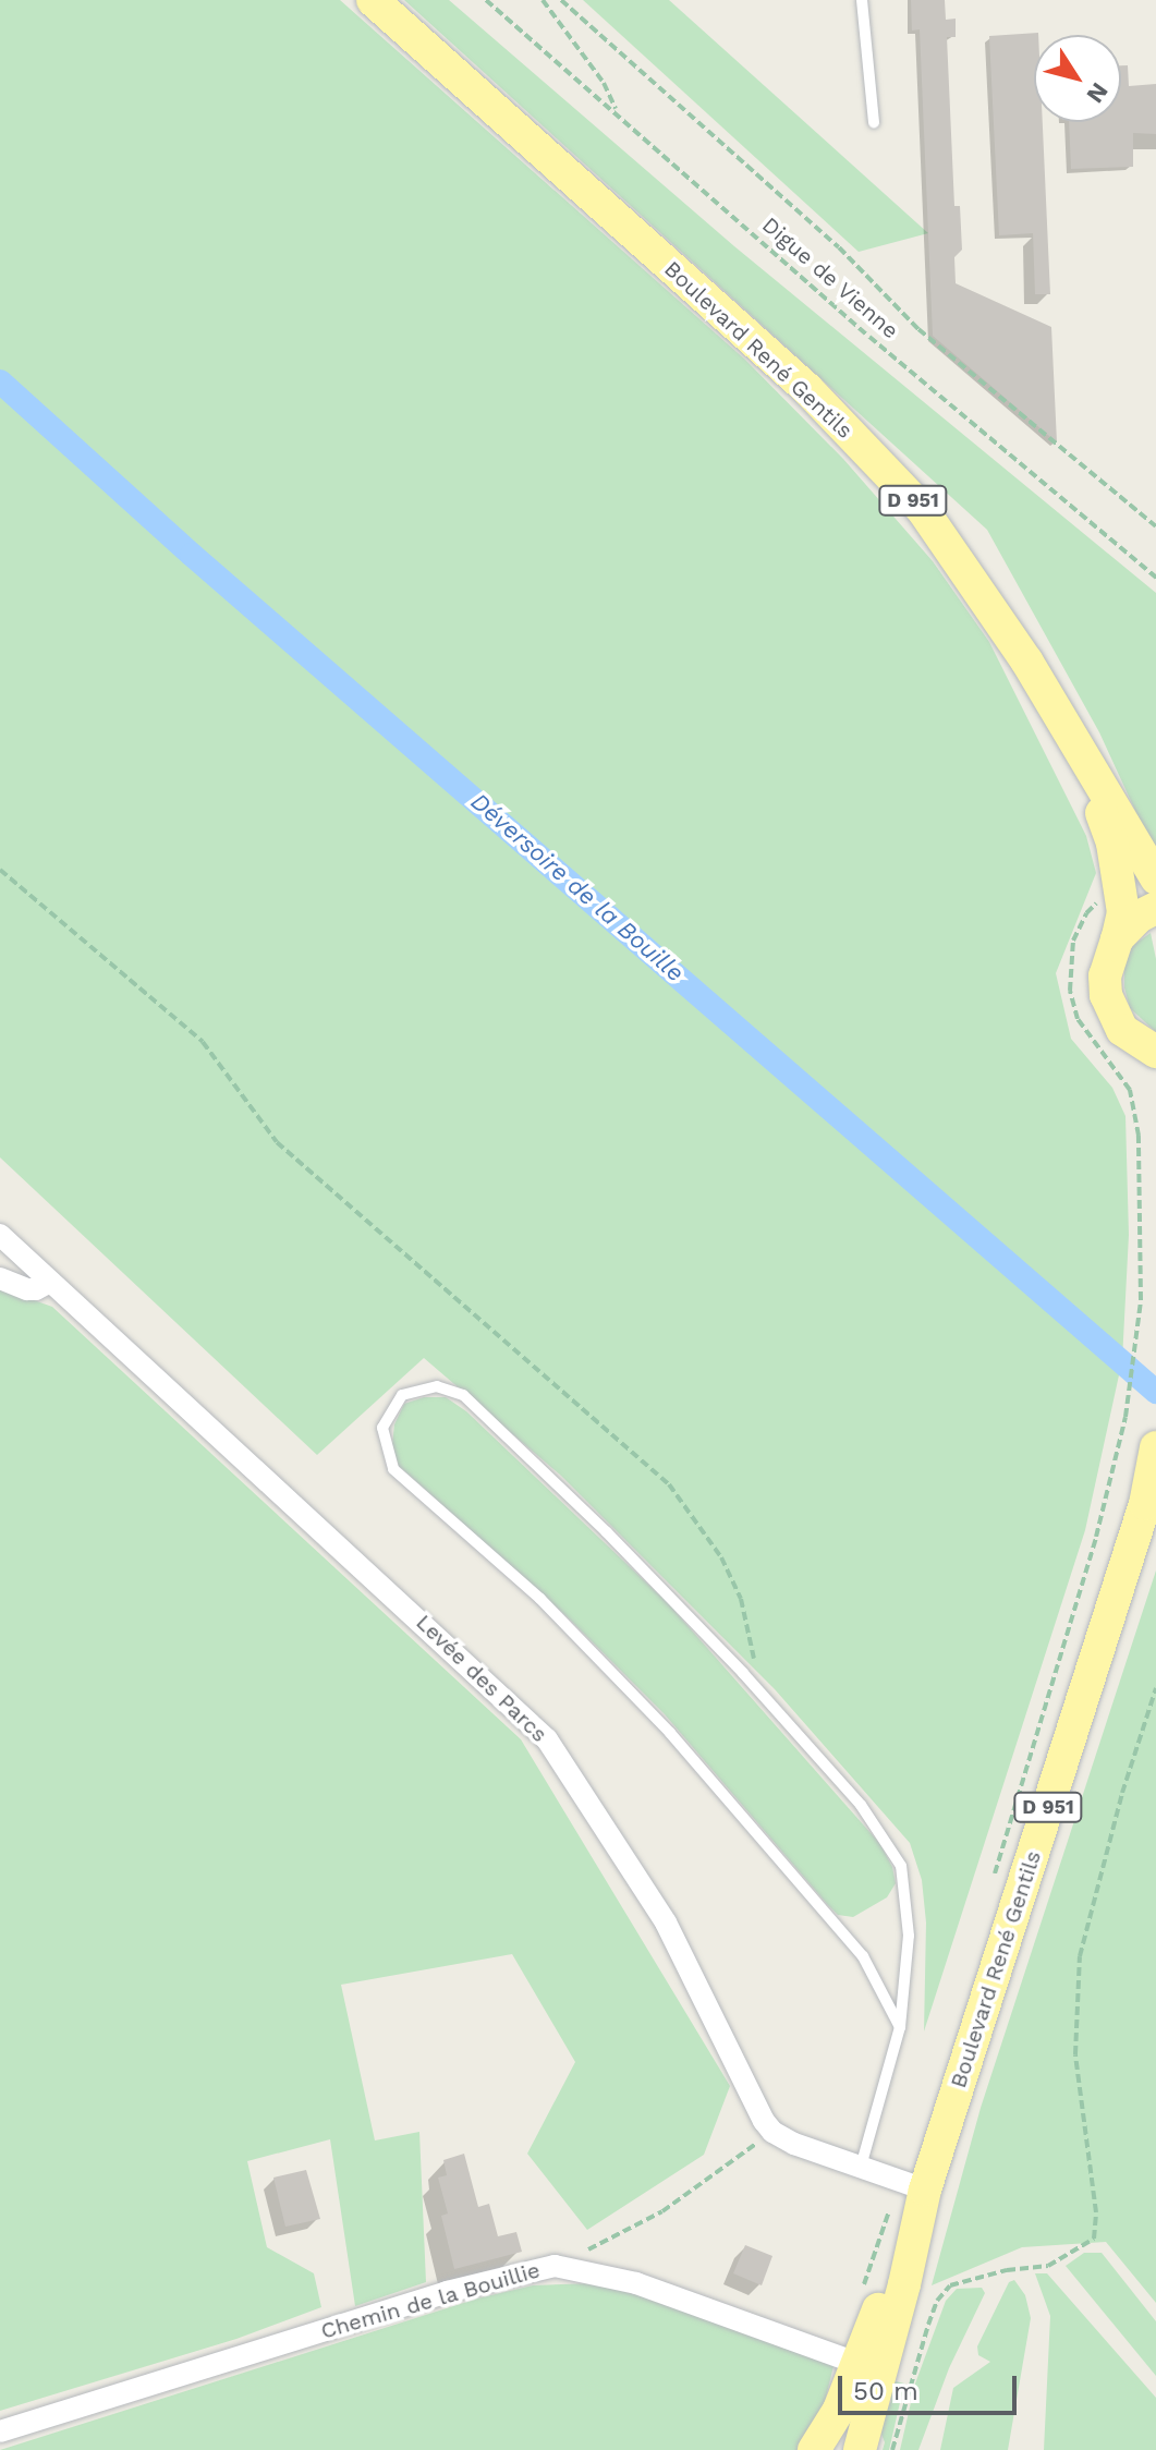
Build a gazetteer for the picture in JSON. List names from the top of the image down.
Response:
{
  "streets": {
    "main road": ["Boulevard René Gentils", "D 951"],
    "street": ["Levée des Parcs", "Chemin de la Bouillie"],
    "path": ["Digue de Vienne"]
  },
  "crossings": [
    ["Boulevard René Gentils", "Chemin de la Bouillie"]
  ],
  "water": ["Déversoire de la Bouille"],
  "scale_bar": "50 m",
  "north": "bottom right"
}
